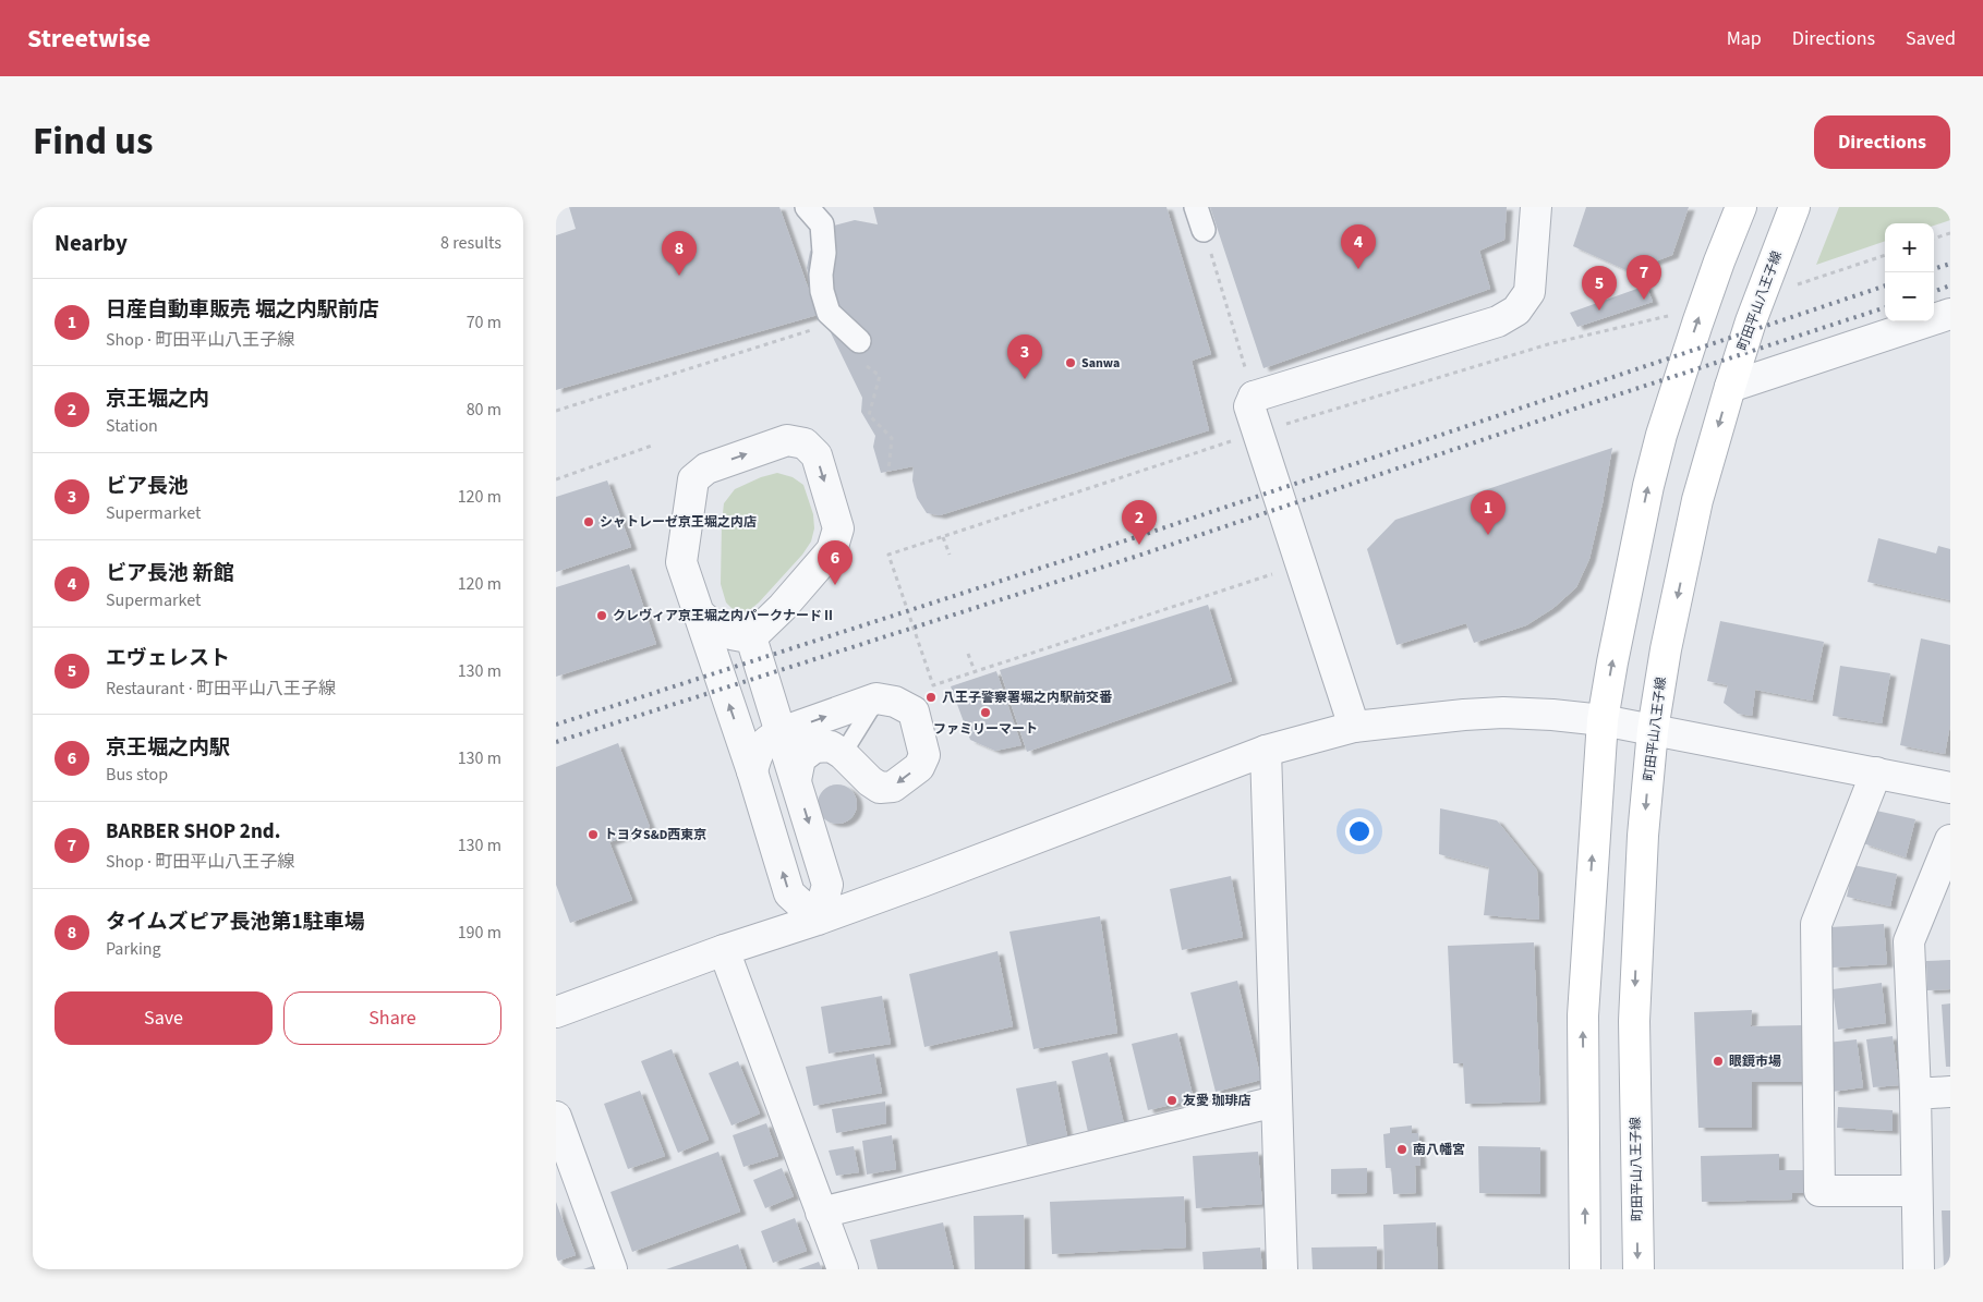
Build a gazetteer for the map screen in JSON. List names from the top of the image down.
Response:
{
  "streets": {
    "main road": ["町田平山八王子線"]
  },
  "places": [
    "Sanwa",
    "シャトレーゼ京王堀之内店",
    "クレヴィア京王堀之内パークナードⅡ",
    "八王子警察署堀之内駅前交番",
    "ファミリーマート",
    "トヨタS&D西東京",
    "眼鏡市場",
    "友愛 珈琲店",
    "南八幡宮"
  ],
  "page": {
    "header": "Streetwise",
    "nav": ["Map", "Directions", "Saved"],
    "title": "Find us",
    "buttons": [
      "Directions",
      ["Save", "Share"]
    ],
    "heading": ["Nearby", "8 results"],
    "map_buttons": ["+", "−"],
    "pins": [
      "4",
      "8",
      "7",
      "5",
      "3",
      "1",
      "2",
      "6"
    ],
    "list": [
      {
        "mark": "1",
        "name": "日産自動車販売 堀之内駅前店",
        "note": "Shop · 町田平山八王子線",
        "value": "70 m"
      },
      {
        "mark": "2",
        "name": "京王堀之内",
        "note": "Station",
        "value": "80 m"
      },
      {
        "mark": "3",
        "name": "ビア長池",
        "note": "Supermarket",
        "value": "120 m"
      },
      {
        "mark": "4",
        "name": "ビア長池 新館",
        "note": "Supermarket",
        "value": "120 m"
      },
      {
        "mark": "5",
        "name": "エヴェレスト",
        "note": "Restaurant · 町田平山八王子線",
        "value": "130 m"
      },
      {
        "mark": "6",
        "name": "京王堀之内駅",
        "note": "Bus stop",
        "value": "130 m"
      },
      {
        "mark": "7",
        "name": "BARBER SHOP 2nd.",
        "note": "Shop · 町田平山八王子線",
        "value": "130 m"
      },
      {
        "mark": "8",
        "name": "タイムズピア長池第1駐車場",
        "note": "Parking",
        "value": "190 m"
      }
    ]
  }
}
